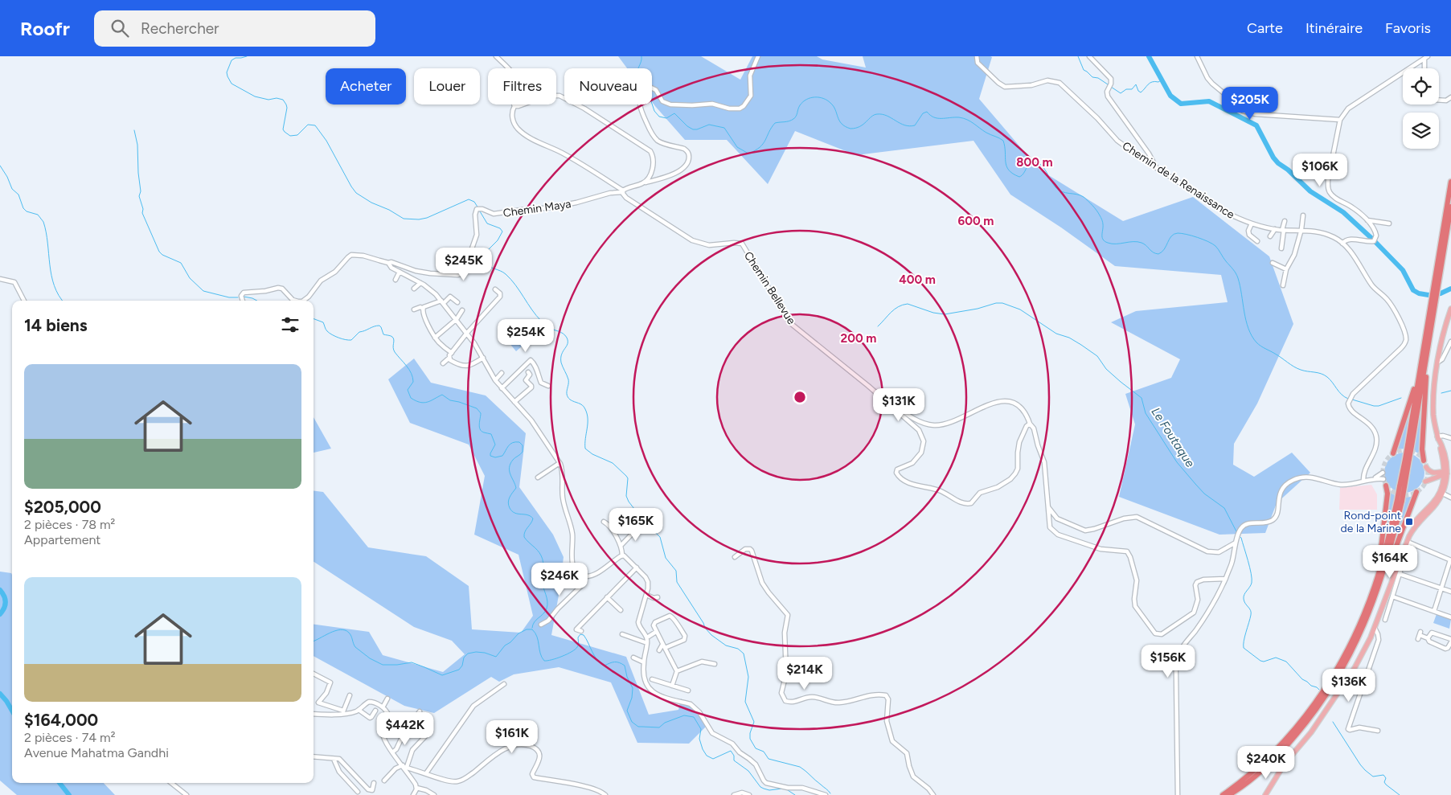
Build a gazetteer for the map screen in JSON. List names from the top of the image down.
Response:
{
  "streets": {
    "street": ["Chemin de la Renaissance", "Chemin Maya", "Chemin Bellevue"]
  },
  "crossings": [
    ["Chemin Maya", "Chemin Bellevue"]
  ],
  "water": ["Le Foutaque"],
  "places": {
    "transit": ["Rond-point de la Marine"]
  },
  "page": {
    "header": "Roofr",
    "search": "Rechercher",
    "nav": ["Carte", "Itinéraire", "Favoris"],
    "chip": [
      "Acheter",
      "Louer",
      "Filtres",
      "Nouveau"
    ],
    "price": [
      "$205K",
      "$106K",
      "$245K",
      "$254K",
      "$131K",
      "$165K",
      "$164K",
      "$246K",
      "$156K",
      "$214K",
      "$136K",
      "$442K",
      "$161K",
      "$240K"
    ],
    "heading": "14 biens",
    "list": [
      {
        "name": "$205,000",
        "note": "2 pièces · 78 m² · Appartement"
      },
      {
        "name": "$164,000",
        "note": "2 pièces · 74 m² · Avenue Mahatma Gandhi"
      }
    ]
  },
  "rings": [
    "800 m",
    "600 m",
    "400 m",
    "200 m"
  ]
}
